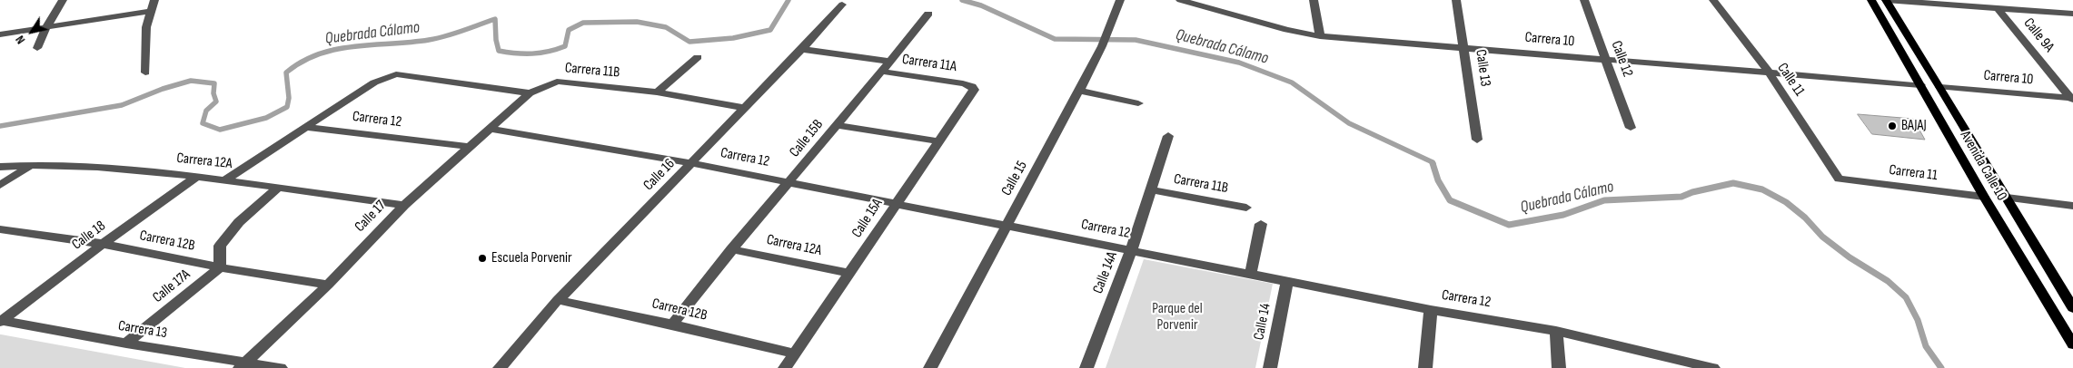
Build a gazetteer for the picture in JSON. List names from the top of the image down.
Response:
{
  "streets": {
    "main road": ["Avenida Calle 10"],
    "street": [
      "Calle 9A",
      "Carrera 10",
      "Calle 12",
      "Carrera 11A",
      "Calle 13",
      "Carrera 11B",
      "Calle 11",
      "Carrera 12",
      "Calle 15B",
      "Carrera 12A",
      "Carrera 11",
      "Calle 16",
      "Calle 15",
      "Calle 17",
      "Calle 15A",
      "Calle 18",
      "Carrera 12B",
      "Calle 14A",
      "Calle 17A",
      "Calle 14",
      "Carrera 13"
    ]
  },
  "crossings": [
    ["Calle 9A", "Carrera 10"],
    ["Carrera 10", "Calle 12"],
    ["Carrera 10", "Calle 13"],
    ["Carrera 10", "Calle 11"],
    ["Carrera 10", "Avenida Calle 10"],
    ["Carrera 11A", "Calle 15B"],
    ["Carrera 11A", "Calle 16"],
    ["Carrera 11A", "Calle 15A"],
    ["Carrera 11B", "Calle 16"],
    ["Carrera 11B", "Calle 17"],
    ["Carrera 11B", "Calle 14A"],
    ["Calle 11", "Carrera 11"],
    ["Carrera 12", "Calle 15B"],
    ["Carrera 12", "Calle 16"],
    ["Carrera 12", "Calle 15"],
    ["Carrera 12", "Calle 17"],
    ["Carrera 12", "Calle 15A"],
    ["Carrera 12", "Calle 14A"],
    ["Carrera 12", "Calle 14"],
    ["Calle 15B", "Carrera 12A"],
    ["Calle 15B", "Carrera 12B"],
    ["Carrera 12A", "Calle 17"],
    ["Carrera 12A", "Calle 15A"],
    ["Carrera 12A", "Calle 18"],
    ["Avenida Calle 10", "Carrera 11"],
    ["Calle 16", "Carrera 12B"],
    ["Calle 17", "Carrera 12B"],
    ["Calle 17", "Carrera 13"],
    ["Calle 15A", "Carrera 12B"],
    ["Calle 18", "Carrera 12B"],
    ["Calle 18", "Carrera 13"],
    ["Carrera 12B", "Calle 17A"],
    ["Calle 17A", "Carrera 13"]
  ],
  "water": ["Quebrada Cálamo"],
  "parks": ["Parque del Porvenir"],
  "places": ["BAJAJ", "Escuela Porvenir"],
  "north": "bottom left"
}
